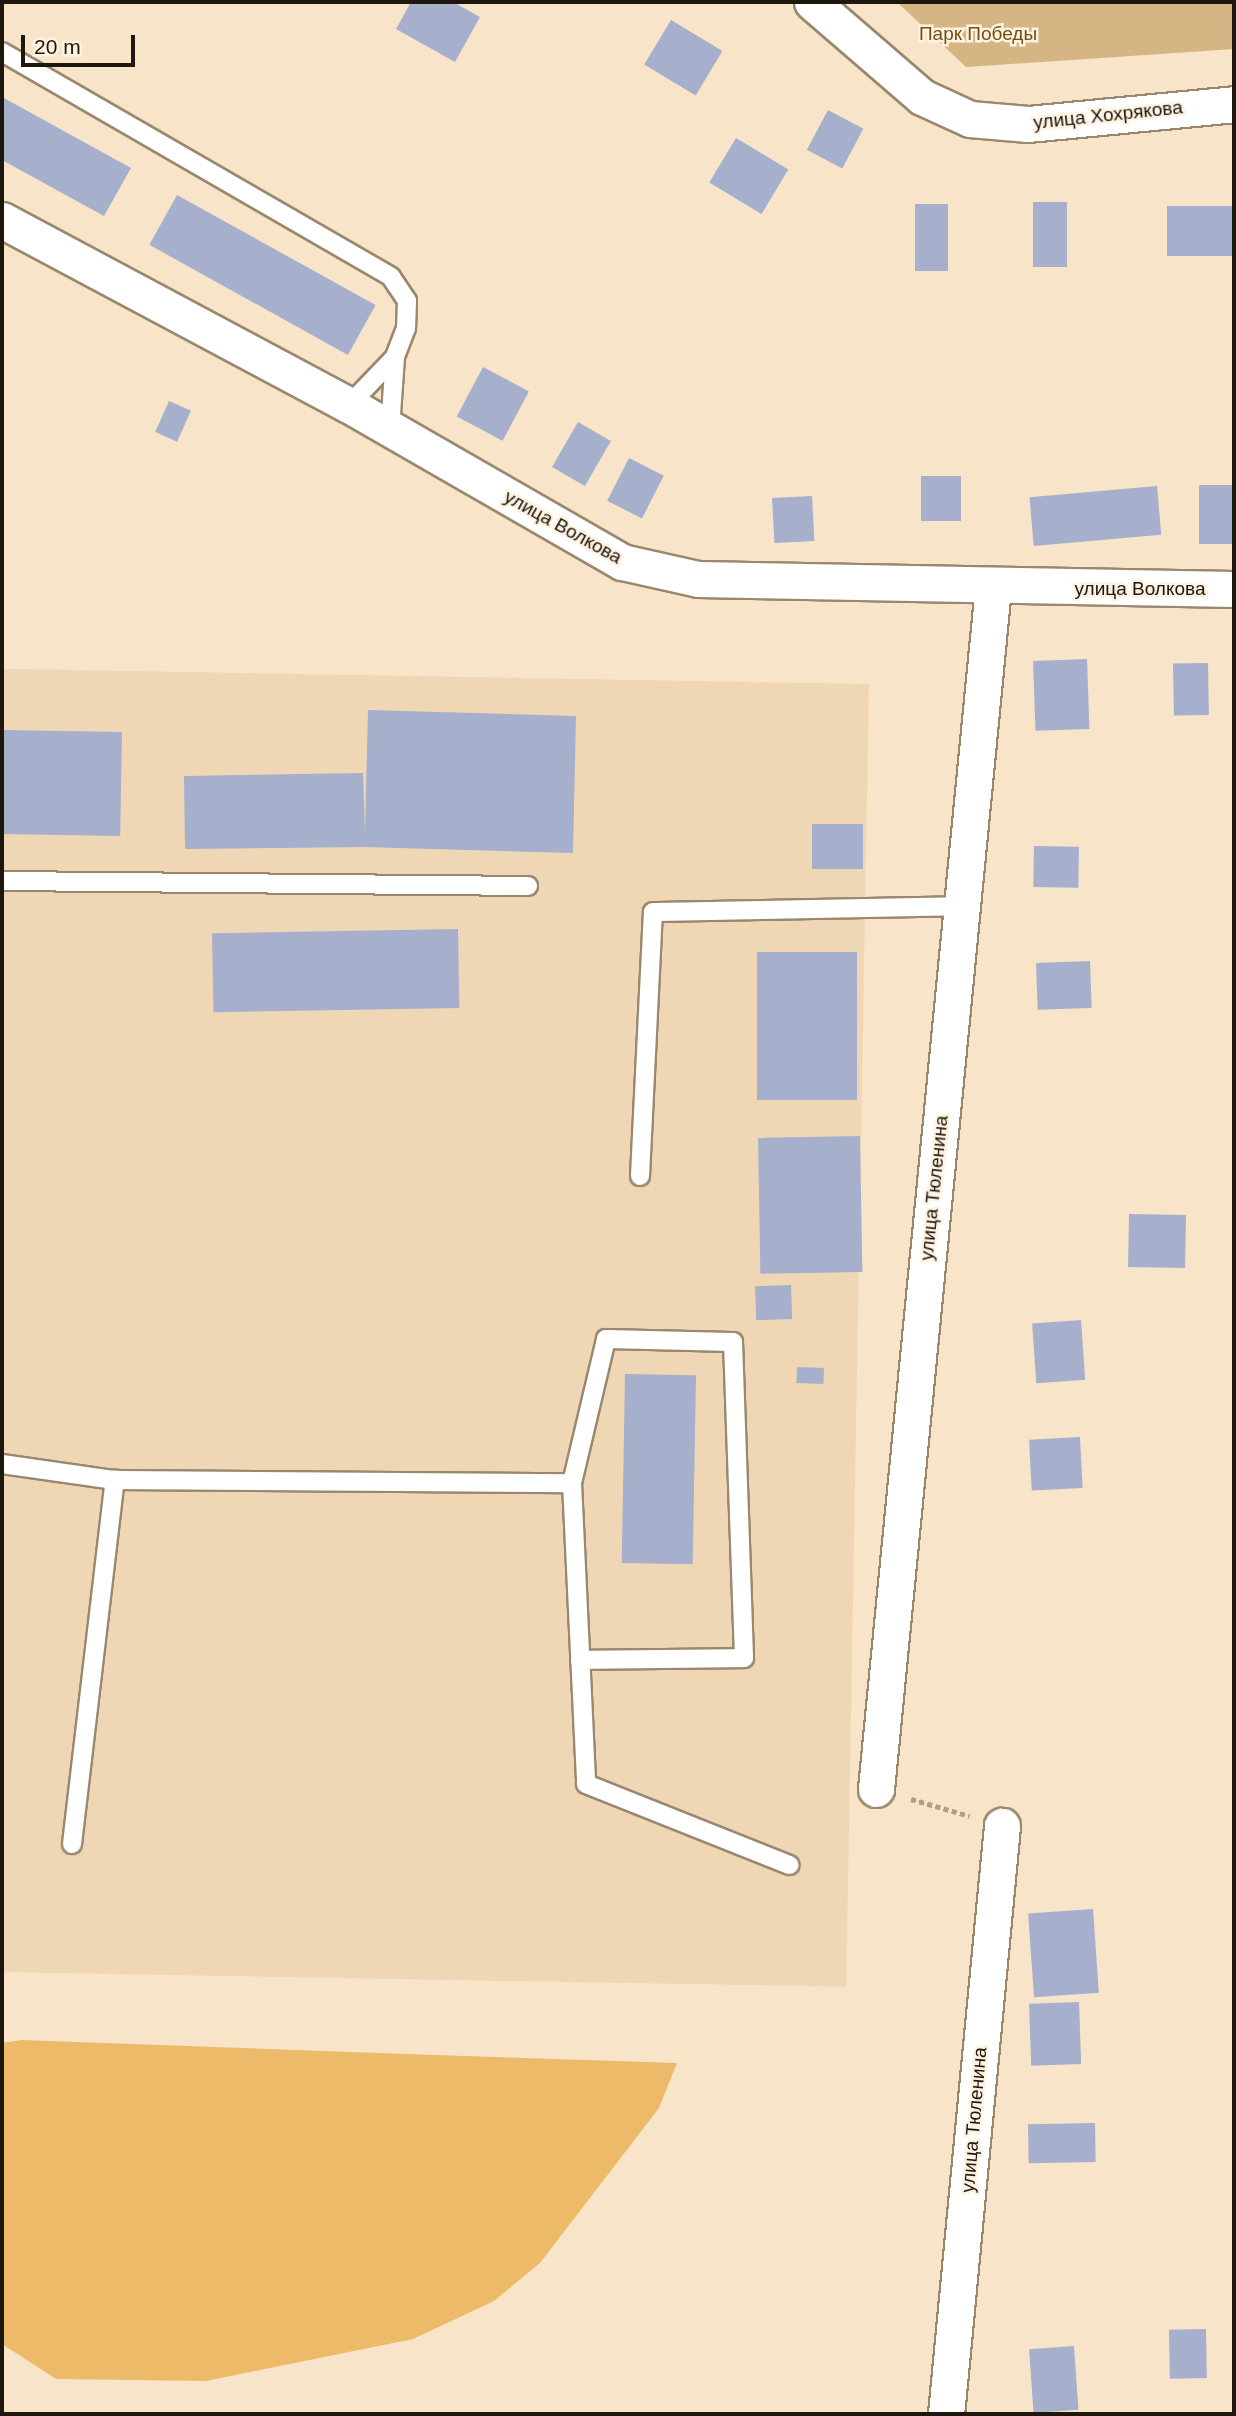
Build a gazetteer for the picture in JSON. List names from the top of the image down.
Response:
{
  "streets": {
    "street": ["улица Хохрякова", "улица Волкова", "улица Тюленина"]
  },
  "crossings": [
    ["улица Волкова", "улица Тюленина"]
  ],
  "parks": ["Парк Победы"],
  "scale_bar": "20 m"
}
